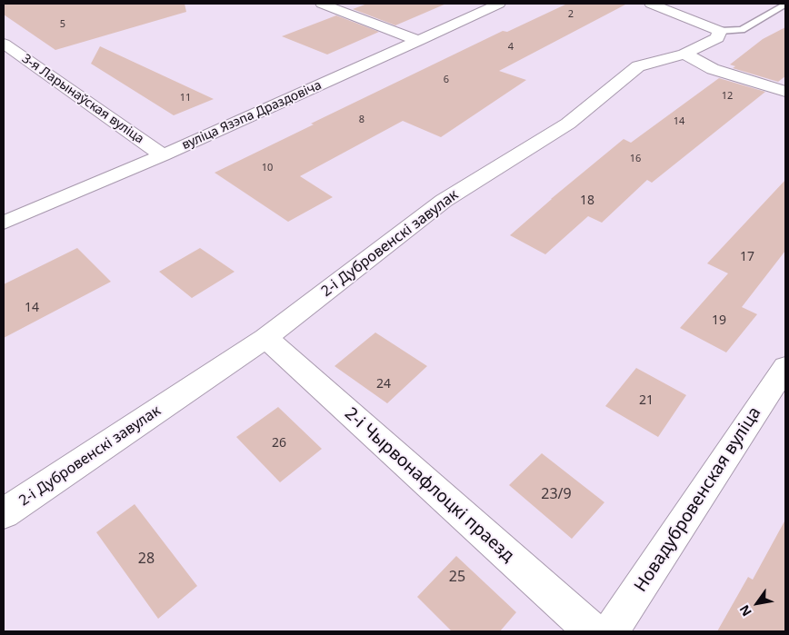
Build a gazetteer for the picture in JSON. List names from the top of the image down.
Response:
{
  "streets": {
    "street": [
      "3-я Ларынаўская вуліца",
      "вуліца Язэпа Драздовіча",
      "2-і Дубровенскі завулак",
      "2-і Чырвонафлоцкі праезд",
      "Новадубровенская вуліца"
    ]
  },
  "crossings": [
    ["3-я Ларынаўская вуліца", "вуліца Язэпа Драздовіча"],
    ["2-і Дубровенскі завулак", "2-і Чырвонафлоцкі праезд"]
  ],
  "house_numbers": [
    "2",
    "5",
    "4",
    "6",
    "12",
    "11",
    "8",
    "14",
    "16",
    "10",
    "18",
    "17",
    "14",
    "19",
    "24",
    "21",
    "26",
    "23/9",
    "28",
    "25"
  ],
  "north": "bottom left"
}
